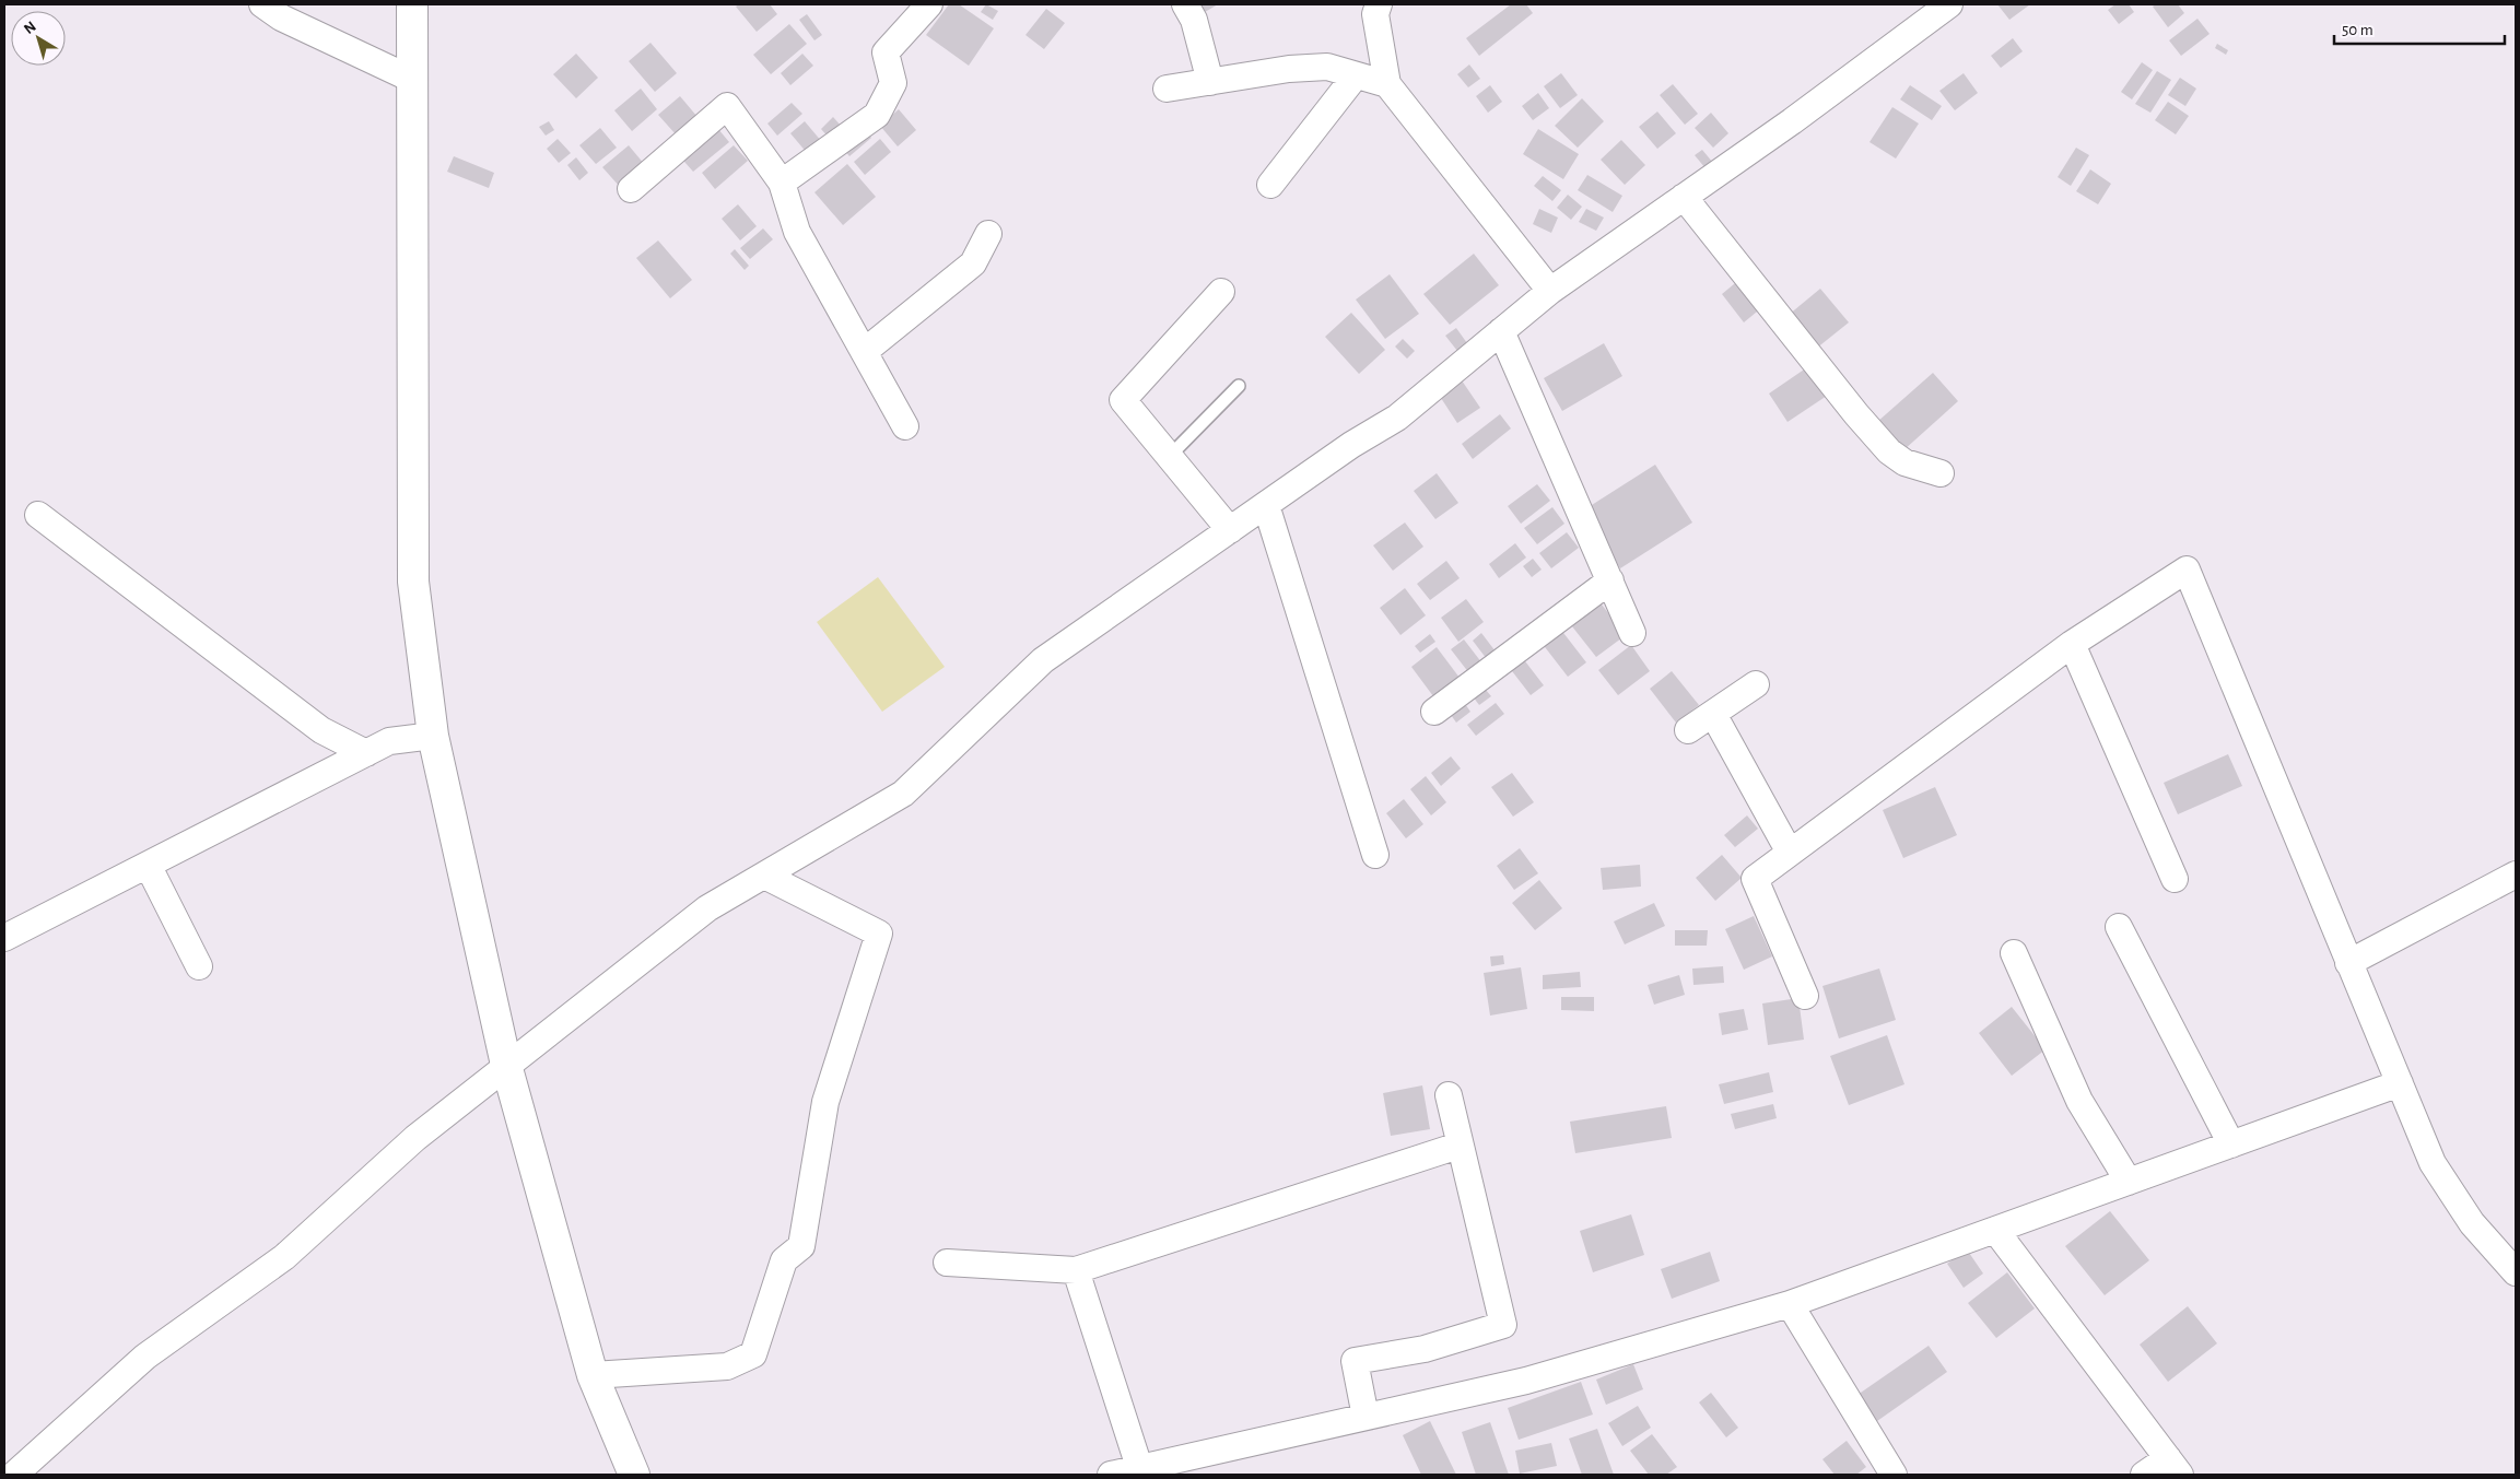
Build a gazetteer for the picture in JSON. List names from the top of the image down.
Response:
{
  "scale_bar": "50 m",
  "north": "top left"
}
